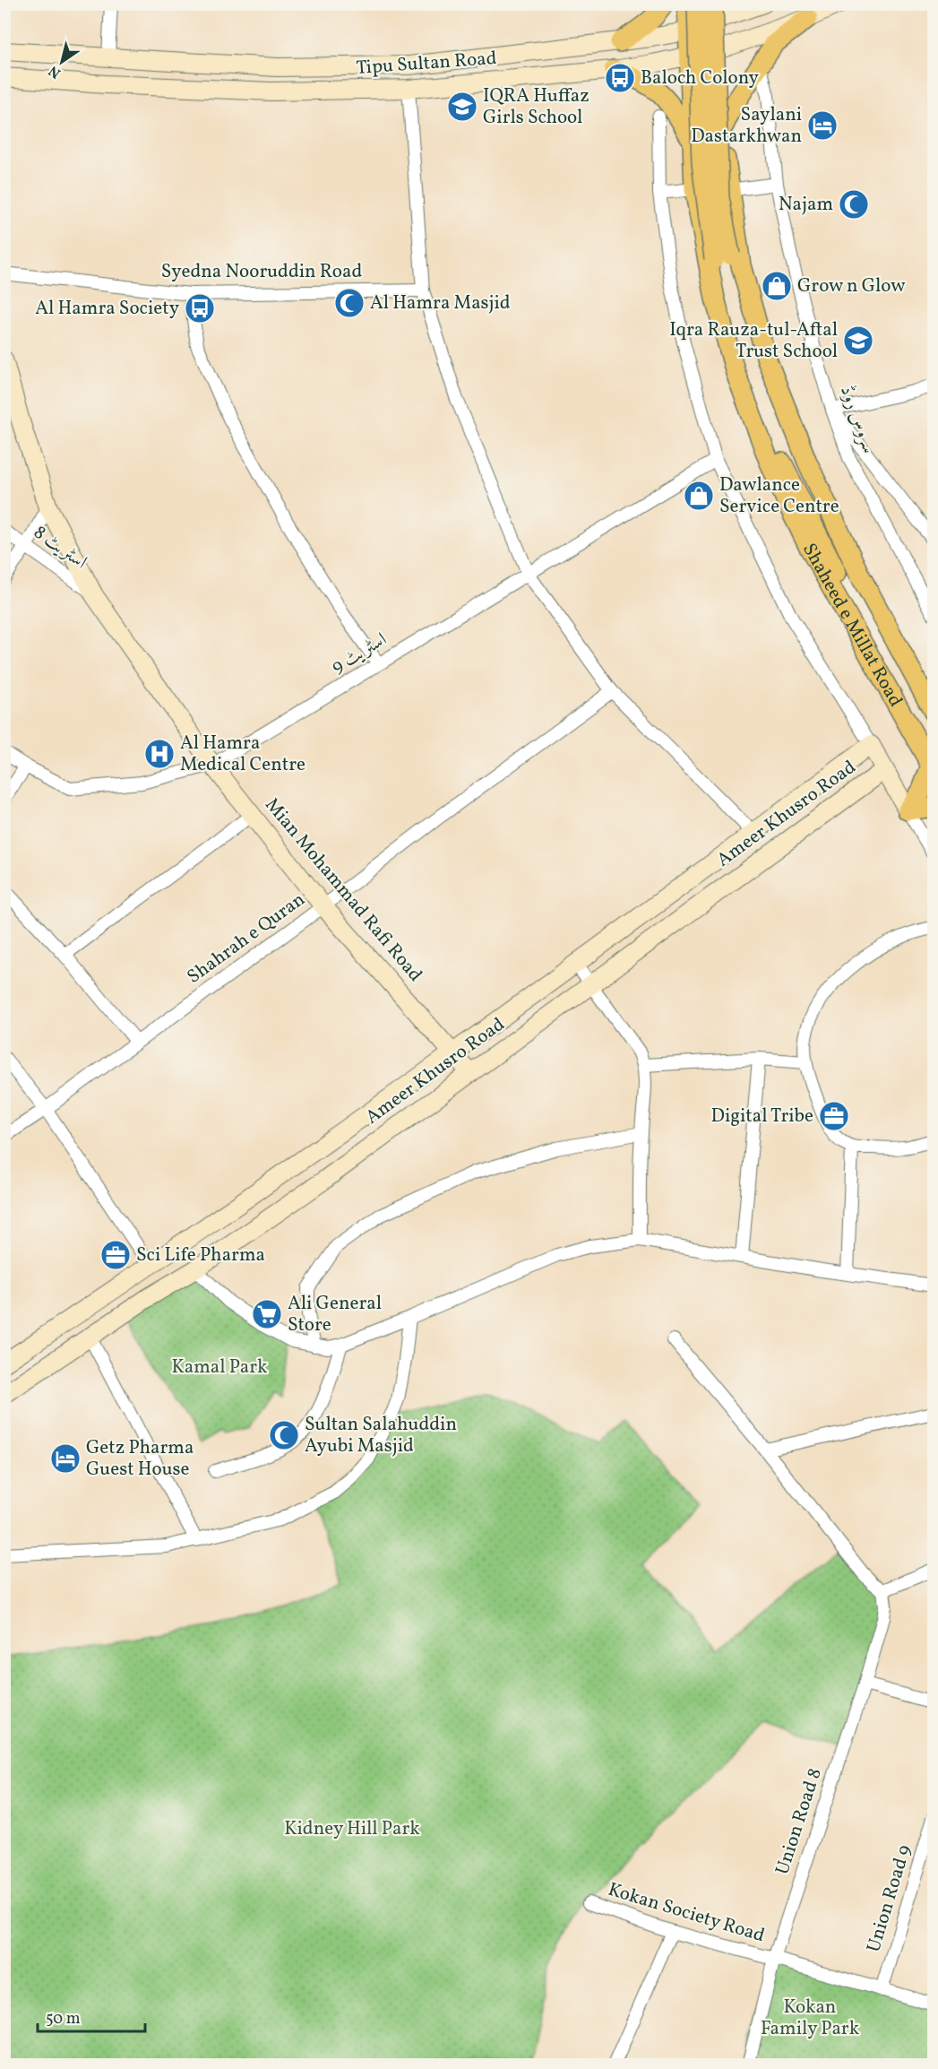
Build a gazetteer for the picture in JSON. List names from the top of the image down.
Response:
{
  "streets": {
    "main road": [
      "Tipu Sultan Road",
      "Shaheed e Millat Road",
      "Ameer Khusro Road",
      "Mian Mohammad Rafi Road"
    ],
    "street": [
      "Syedna Nooruddin Road",
      "سروس روڈ",
      "اسٹریٹ 8",
      "اسٹریٹ 9",
      "Shahrah e Quran",
      "Union Road 8",
      "Union Road 9",
      "Kokan Society Road"
    ]
  },
  "crossings": [
    ["Tipu Sultan Road", "Shaheed e Millat Road"],
    ["اسٹریٹ 8", "Mian Mohammad Rafi Road"],
    ["اسٹریٹ 9", "Mian Mohammad Rafi Road"],
    ["Ameer Khusro Road", "Mian Mohammad Rafi Road"],
    ["Mian Mohammad Rafi Road", "Shahrah e Quran"],
    ["Union Road 8", "Kokan Society Road"],
    ["Union Road 9", "Kokan Society Road"]
  ],
  "parks": ["Kamal Park", "Kidney Hill Park", "Kokan Family Park"],
  "places": {
    "bus stop": ["Baloch Colony", "Al Hamra Society"],
    "school or university": ["IQRA Huffaz Girls School", "Iqra Rauza-tul-Aftal Trust School"],
    "hotel": ["Saylani Dastarkhwan", "Getz Pharma Guest House"],
    "mosque": ["Najam", "Al Hamra Masjid", "Sultan Salahuddin Ayubi Masjid"],
    "shop": ["Grow n Glow", "Dawlance Service Centre"],
    "hospital": ["Al Hamra Medical Centre"],
    "office": ["Digital Tribe", "Sci Life Pharma"],
    "supermarket": ["Ali General Store"]
  },
  "scale_bar": "50 m",
  "north": "bottom left"
}
